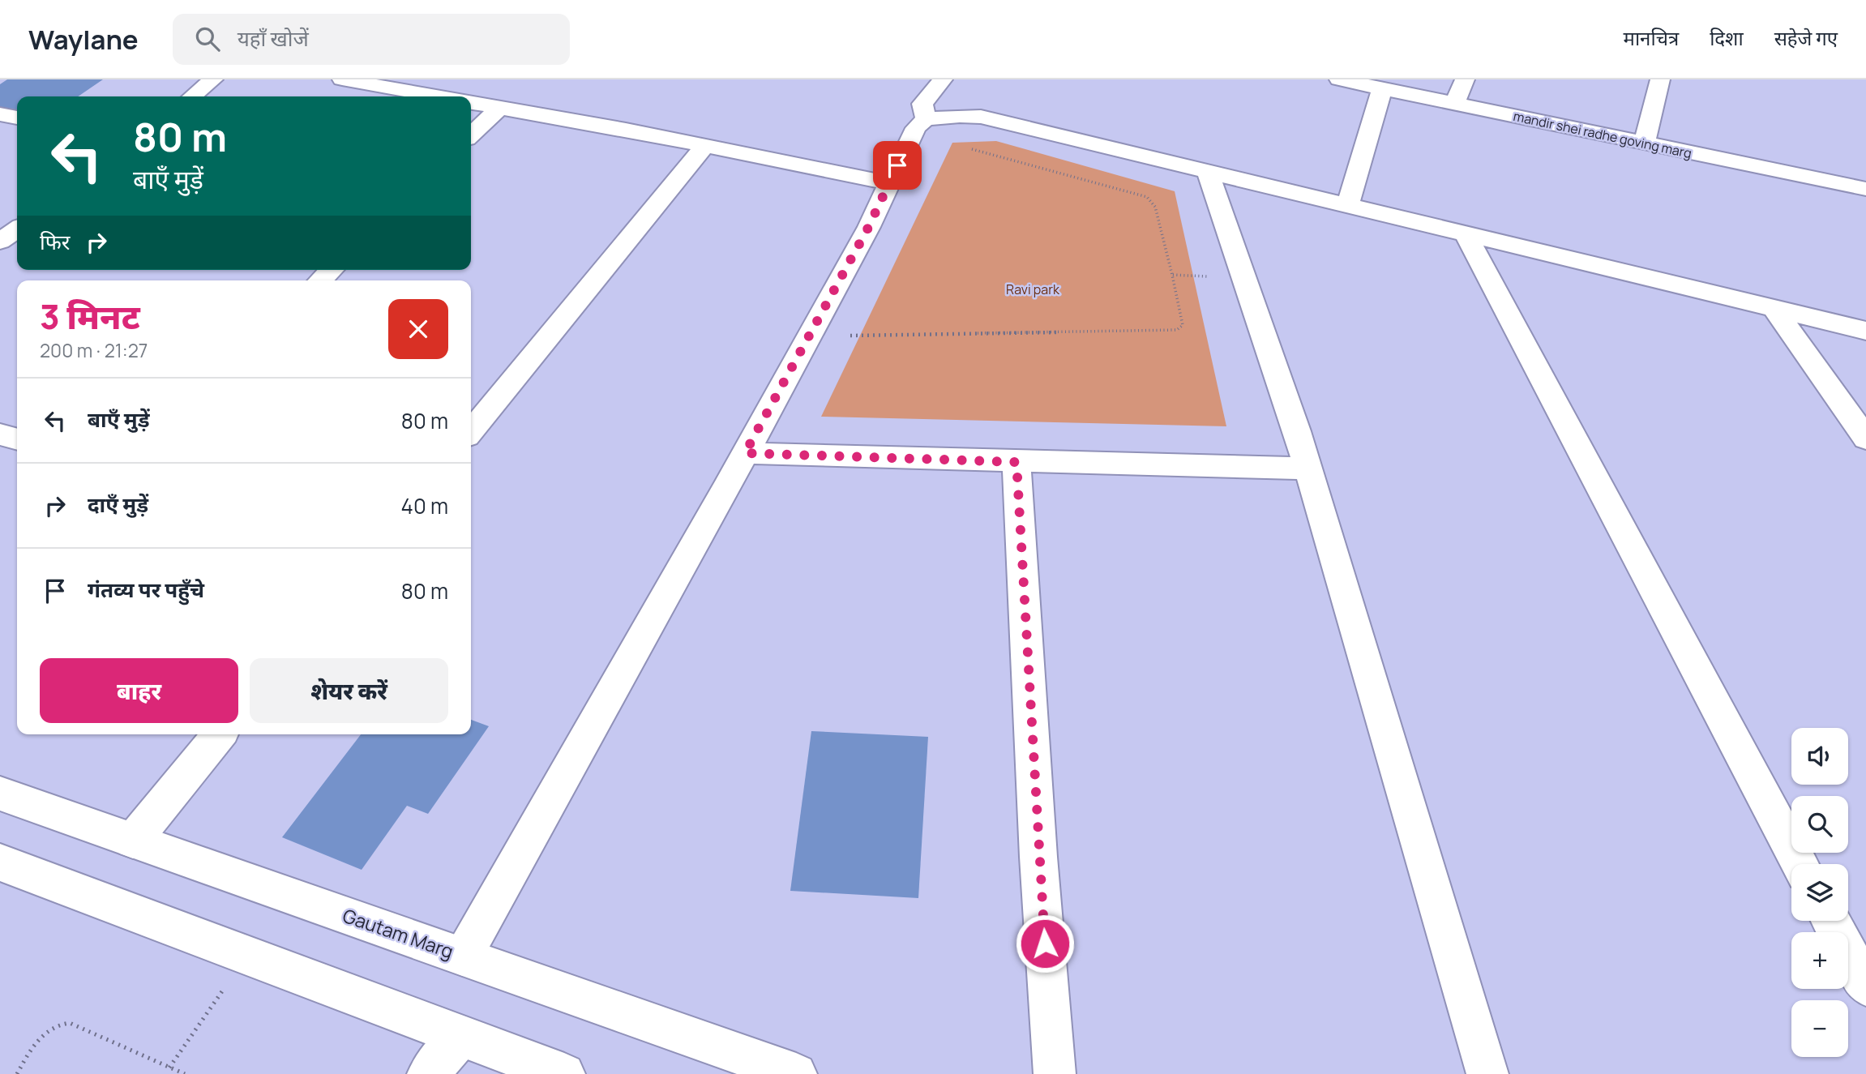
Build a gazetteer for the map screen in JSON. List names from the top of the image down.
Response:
{
  "streets": {
    "street": ["mandir shei radhe goving marg", "Gautam Marg"]
  },
  "parks": ["Ravi park"],
  "page": {
    "header": "Waylane",
    "search": "यहाँ खोजें",
    "nav": ["मानचित्र", "दिशा", "सहेजे गए"],
    "turn": ["80 m", "बाएँ मुड़ें"],
    "then": "फिर",
    "heading": ["3 मिनट", "200 m · 21:27"],
    "list": [
      {
        "name": "बाएँ मुड़ें",
        "value": "80 m"
      },
      {
        "name": "दाएँ मुड़ें",
        "value": "40 m"
      },
      {
        "name": "गंतव्य पर पहुँचे",
        "value": "80 m"
      }
    ],
    "buttons": ["बाहर", "शेयर करें"],
    "map_buttons": ["+", "−"]
  }
}
